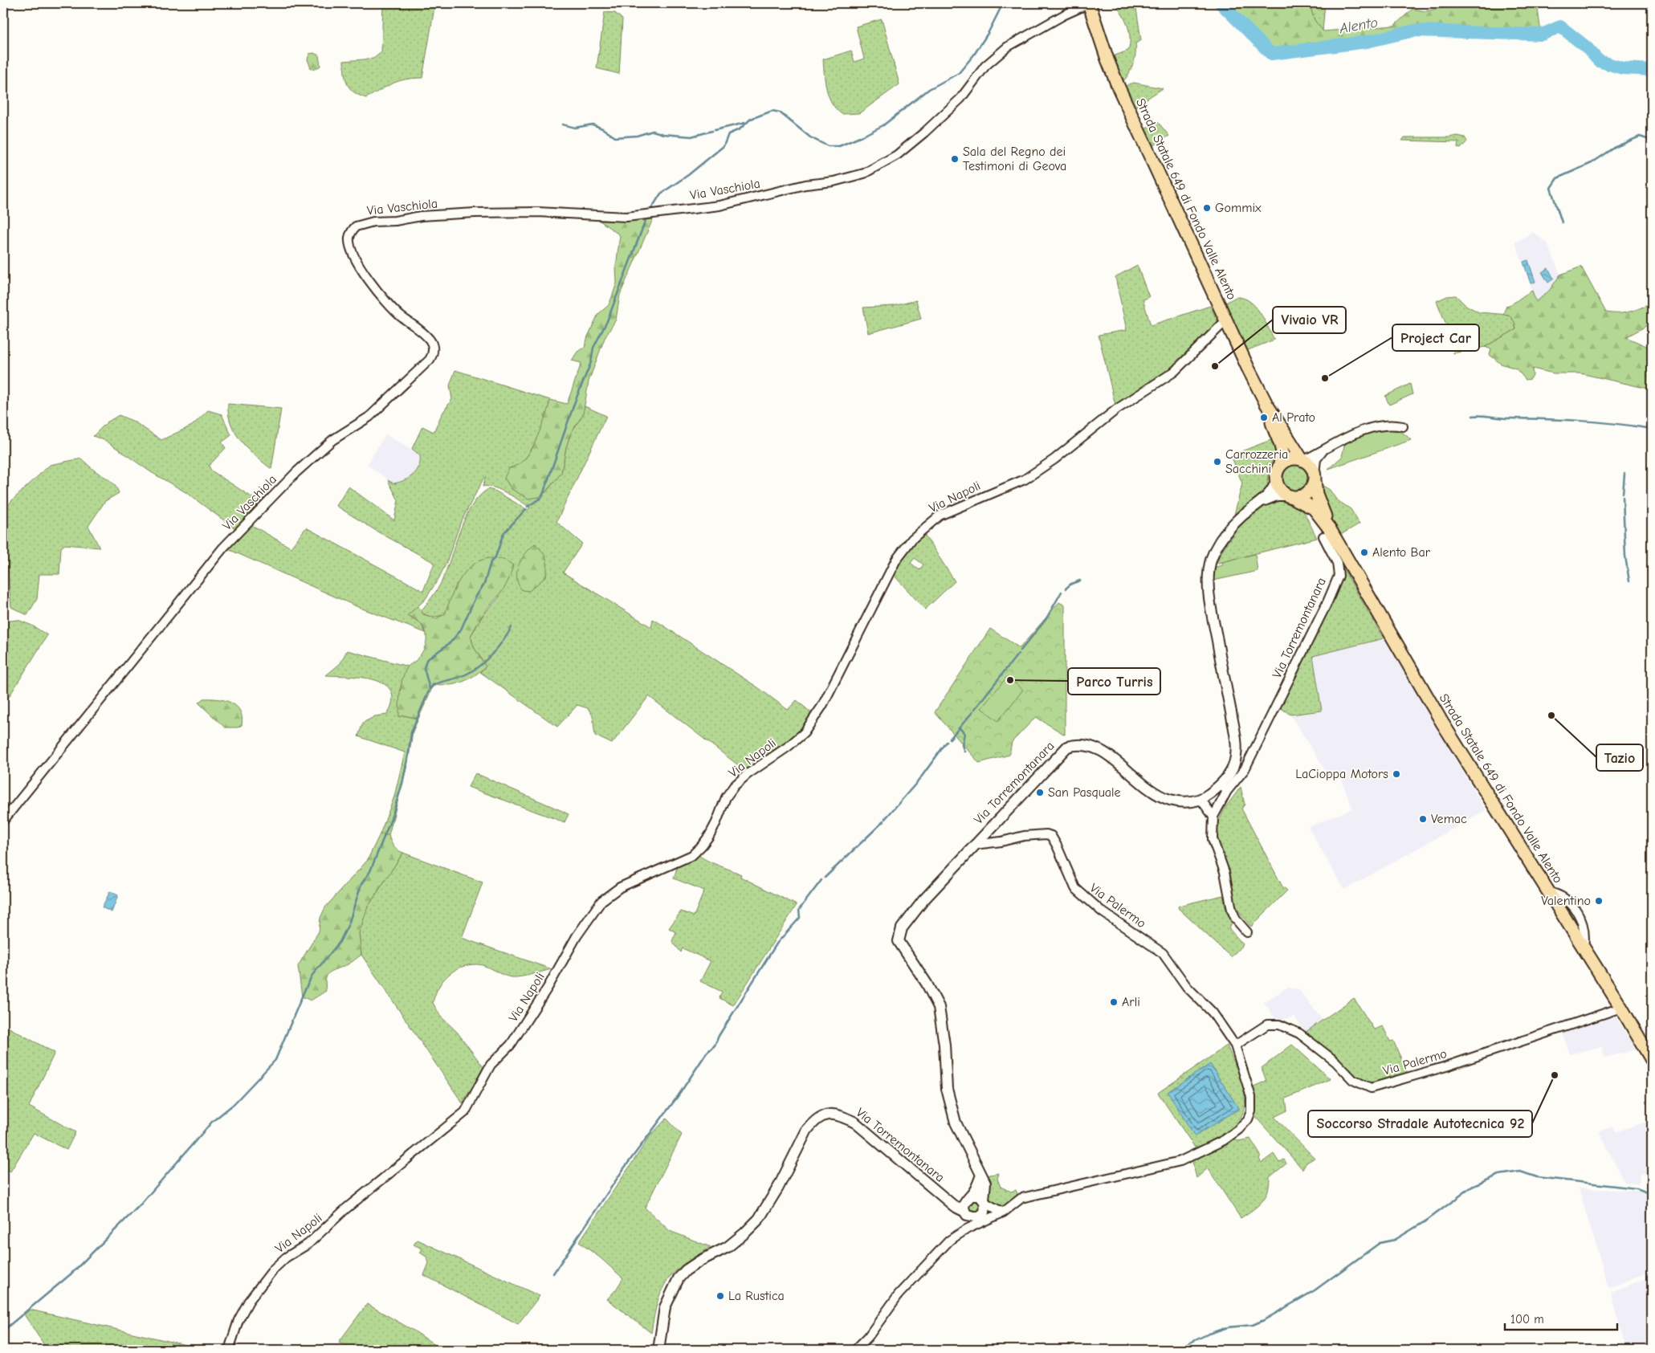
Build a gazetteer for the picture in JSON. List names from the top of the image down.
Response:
{
  "streets": {
    "main road": ["Strada Statale 649 di Fondo Valle Alento"],
    "street": [
      "Via Vaschiola",
      "Via Napoli",
      "Via Torremontanara",
      "Via Palermo"
    ]
  },
  "crossings": [
    ["Via Vaschiola", "Strada Statale 649 di Fondo Valle Alento"],
    ["Strada Statale 649 di Fondo Valle Alento", "Via Napoli"],
    ["Strada Statale 649 di Fondo Valle Alento", "Via Torremontanara"],
    ["Strada Statale 649 di Fondo Valle Alento", "Via Palermo"],
    ["Via Torremontanara", "Via Palermo"]
  ],
  "water": ["Alento"],
  "places": [
    "Sala del Regno dei Testimoni di Geova",
    "Gommix",
    "Vivaio VR",
    "Project Car",
    "Al Prato",
    "Carrozzeria Sacchini",
    "Alento Bar",
    "Parco Turris",
    "Tazio",
    "LaCioppa Motors",
    "San Pasquale",
    "Vemac",
    "Valentino",
    "Arli",
    "Soccorso Stradale Autotecnica 92",
    "La Rustica"
  ],
  "scale_bar": "100 m"
}
